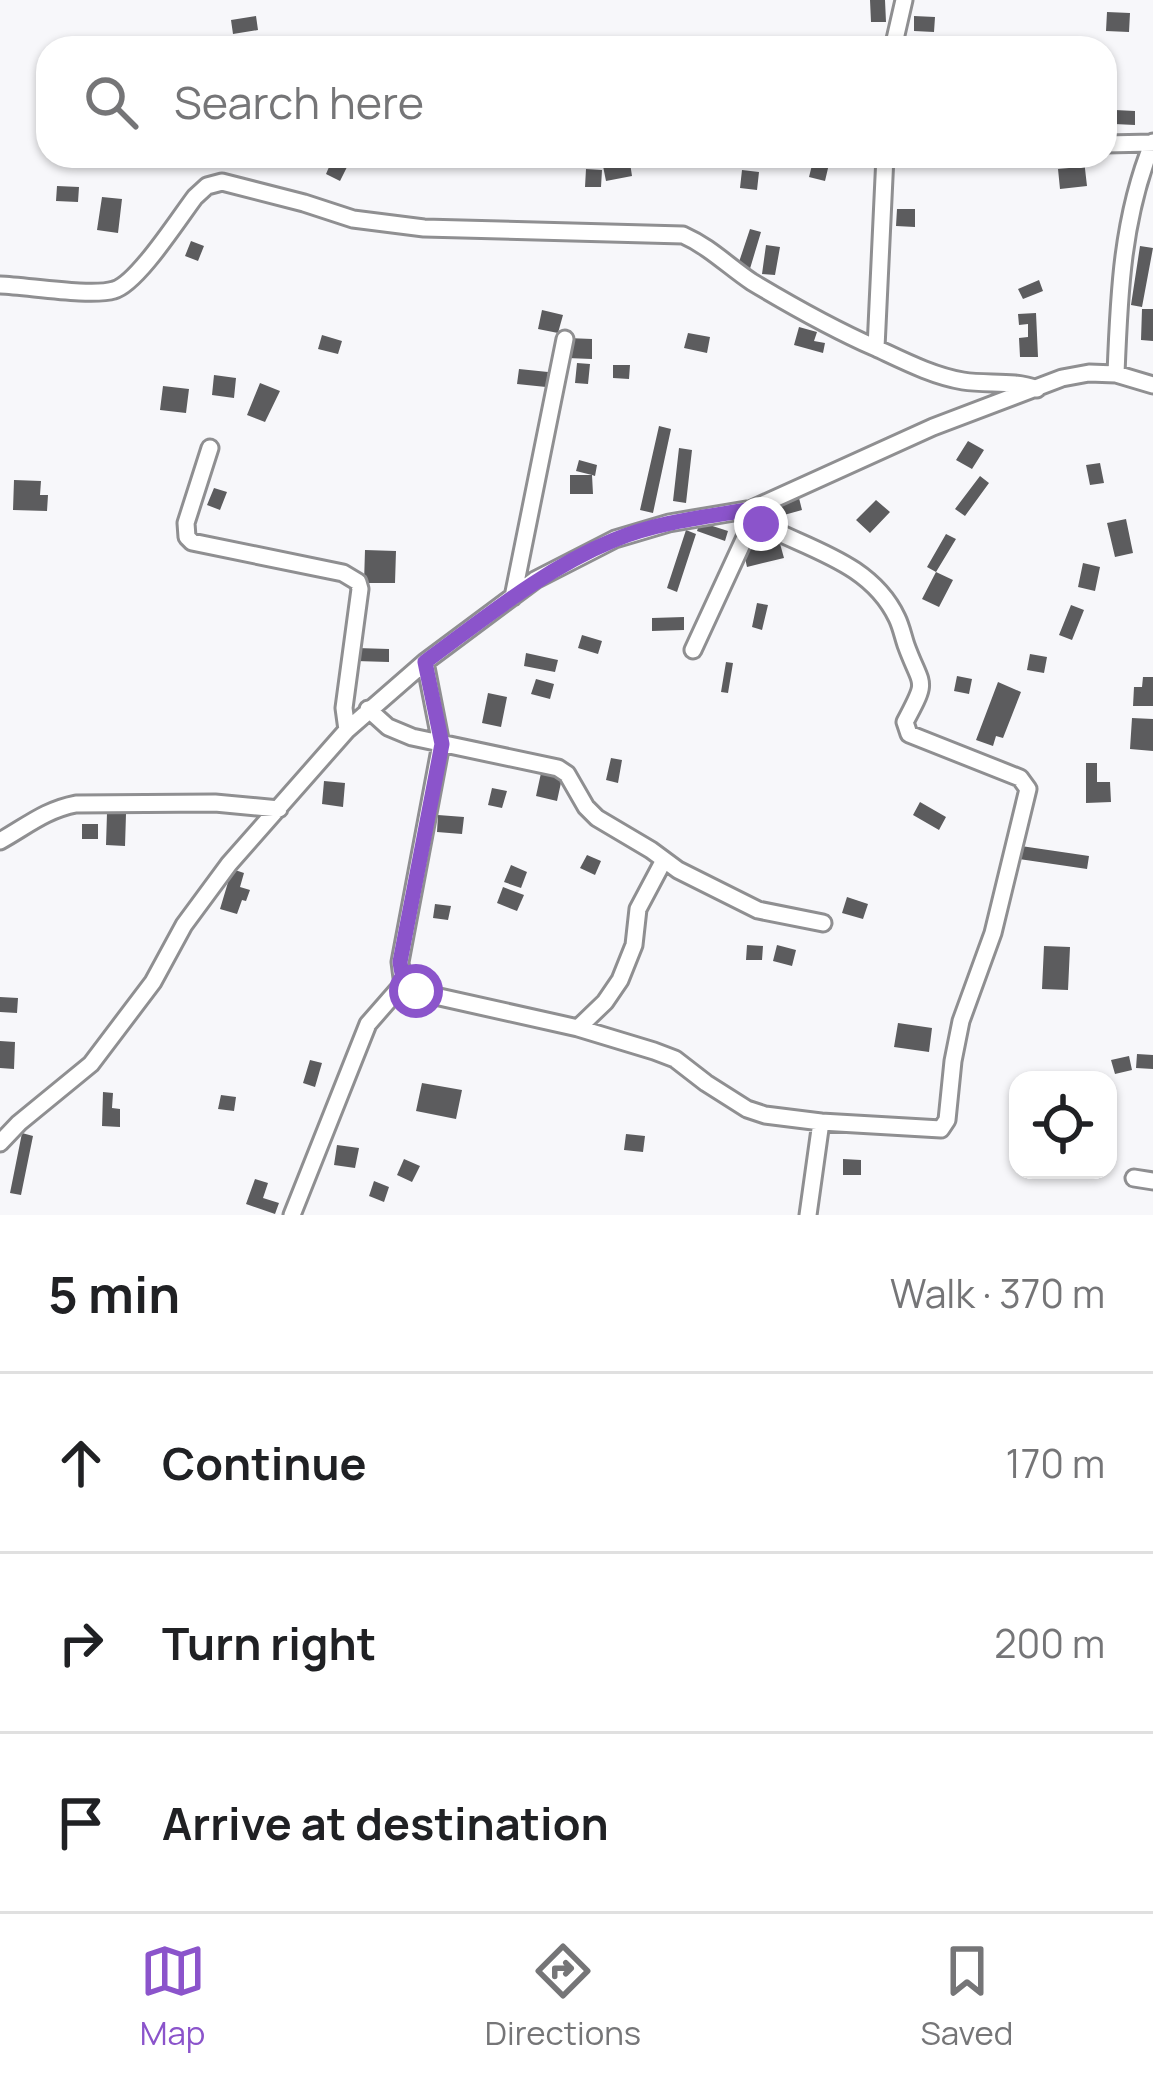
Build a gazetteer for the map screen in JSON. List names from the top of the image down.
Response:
{
  "page": {
    "search": "Search here",
    "heading": ["5 min", "Walk · 370 m"],
    "list": [
      ["Continue", "170 m"],
      ["Turn right", "200 m"],
      "Arrive at destination"
    ],
    "nav": ["Map", "Directions", "Saved"]
  }
}
